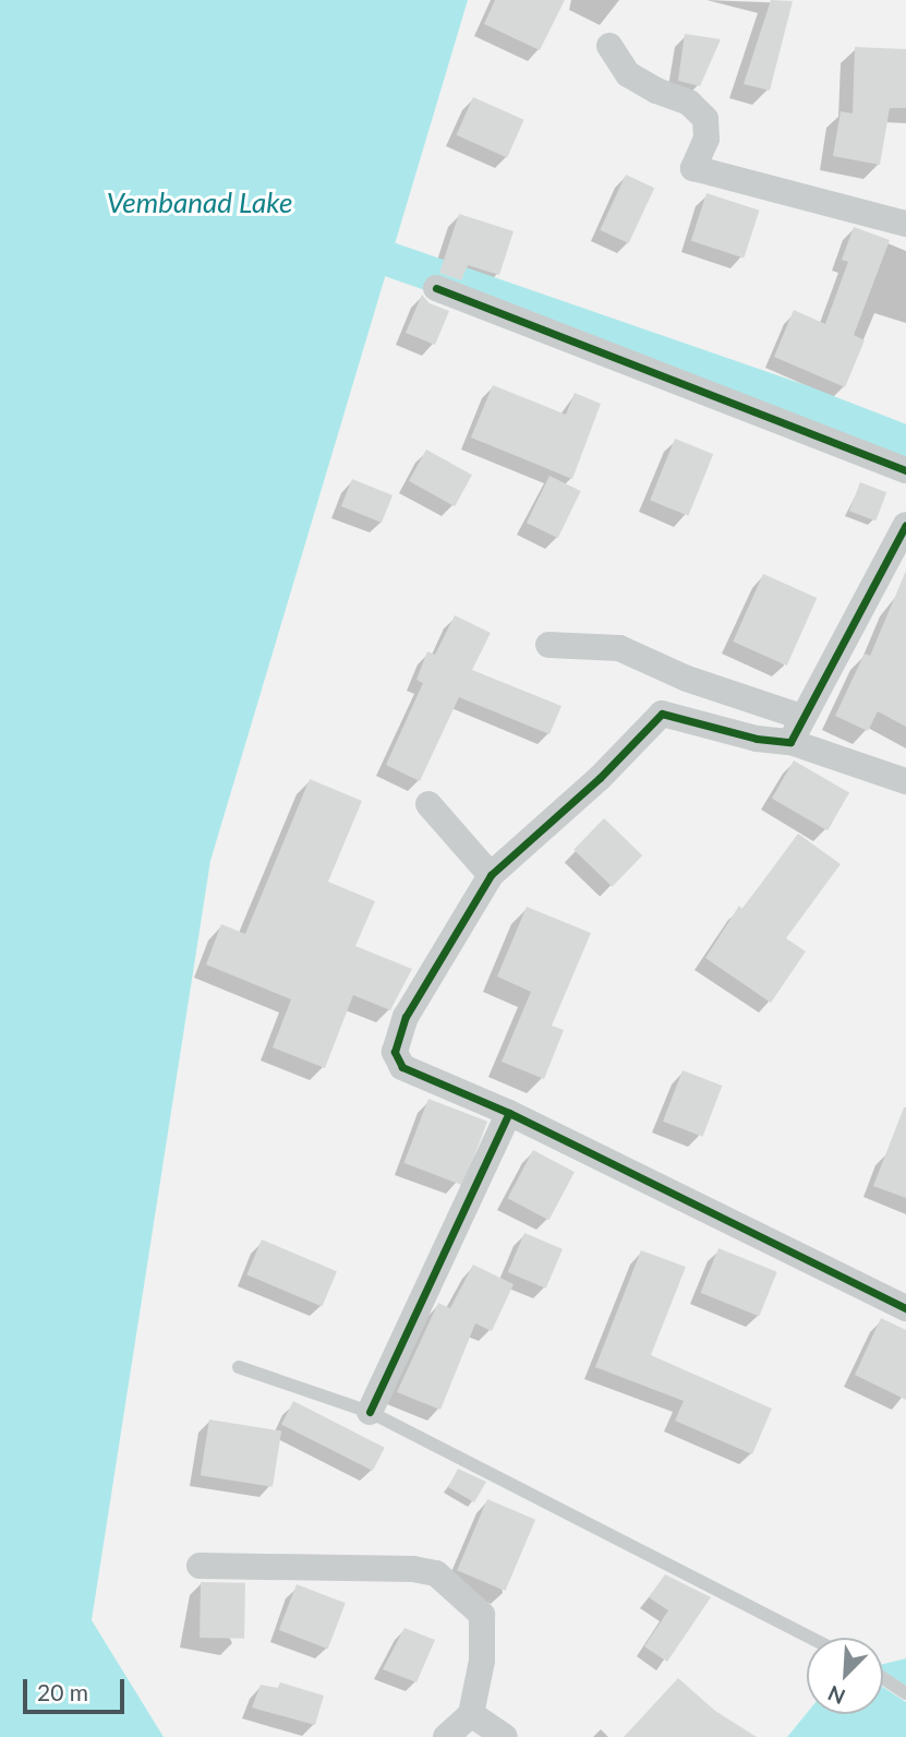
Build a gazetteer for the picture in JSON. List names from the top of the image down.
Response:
{
  "water": ["Vembanad Lake"],
  "scale_bar": "20 m",
  "north": "bottom left"
}
